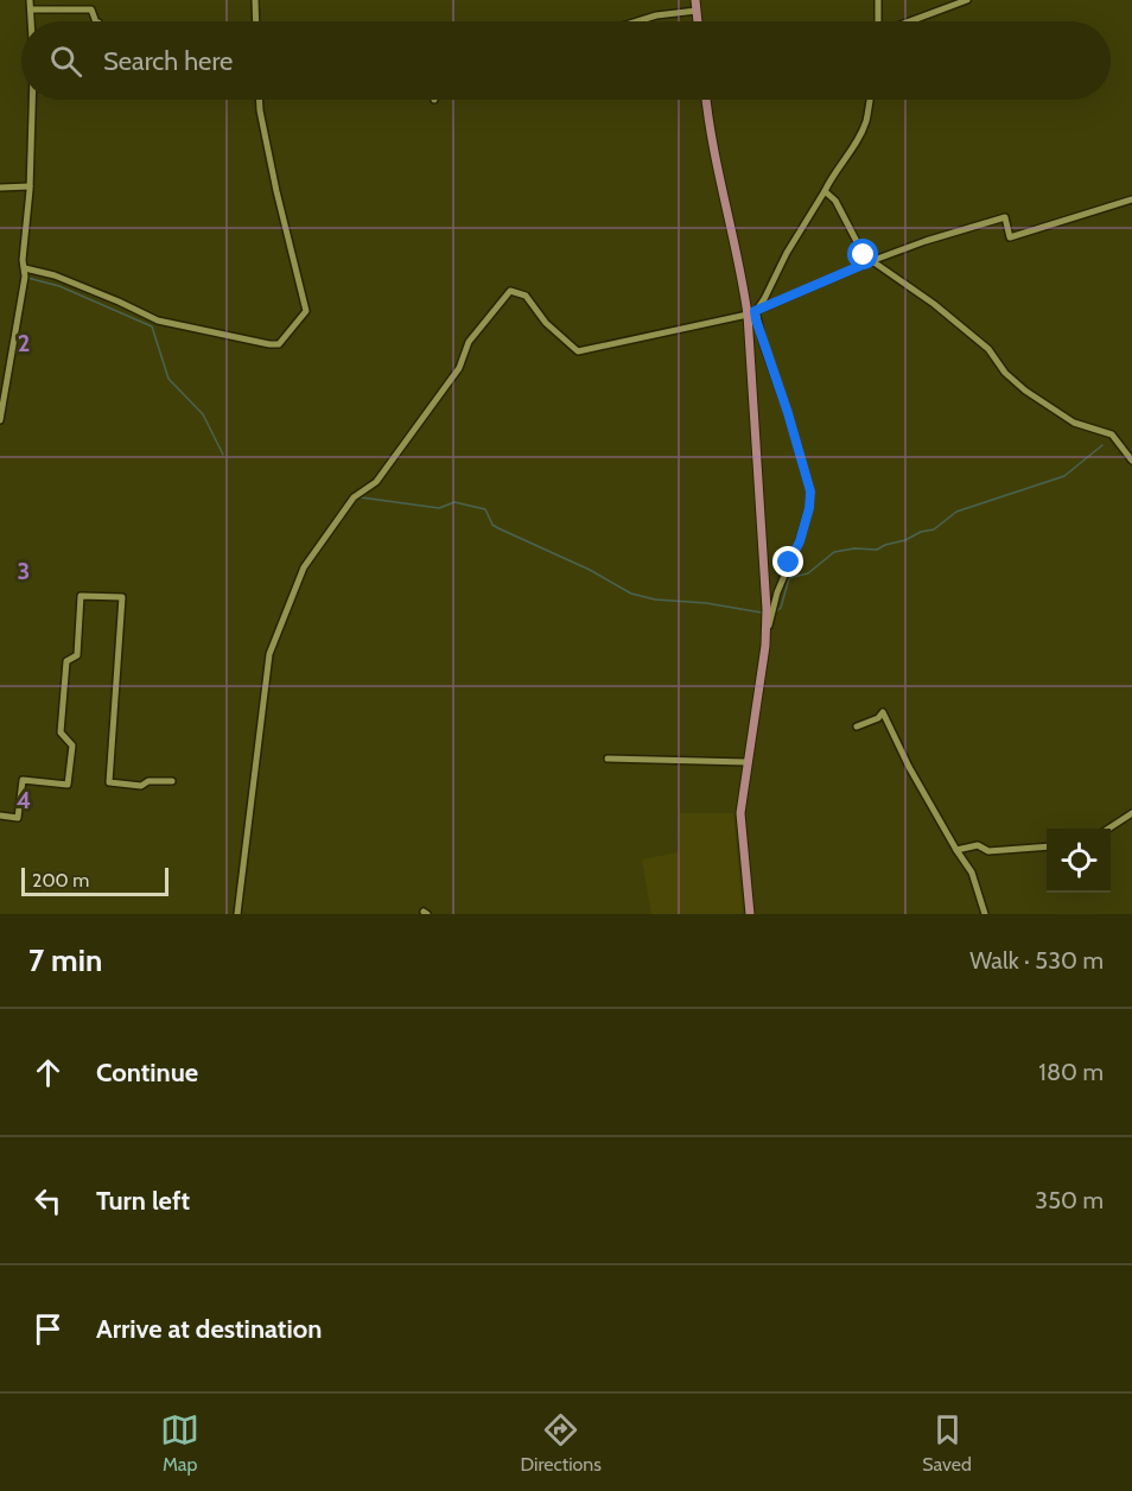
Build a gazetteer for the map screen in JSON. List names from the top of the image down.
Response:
{
  "scale_bar": "200 m",
  "page": {
    "search": "Search here",
    "scale": "200 m",
    "heading": ["7 min", "Walk · 530 m"],
    "list": [
      ["Continue", "180 m"],
      ["Turn left", "350 m"],
      "Arrive at destination"
    ],
    "nav": ["Map", "Directions", "Saved"]
  },
  "grid": {
    "rows": ["2", "3", "4"]
  }
}
